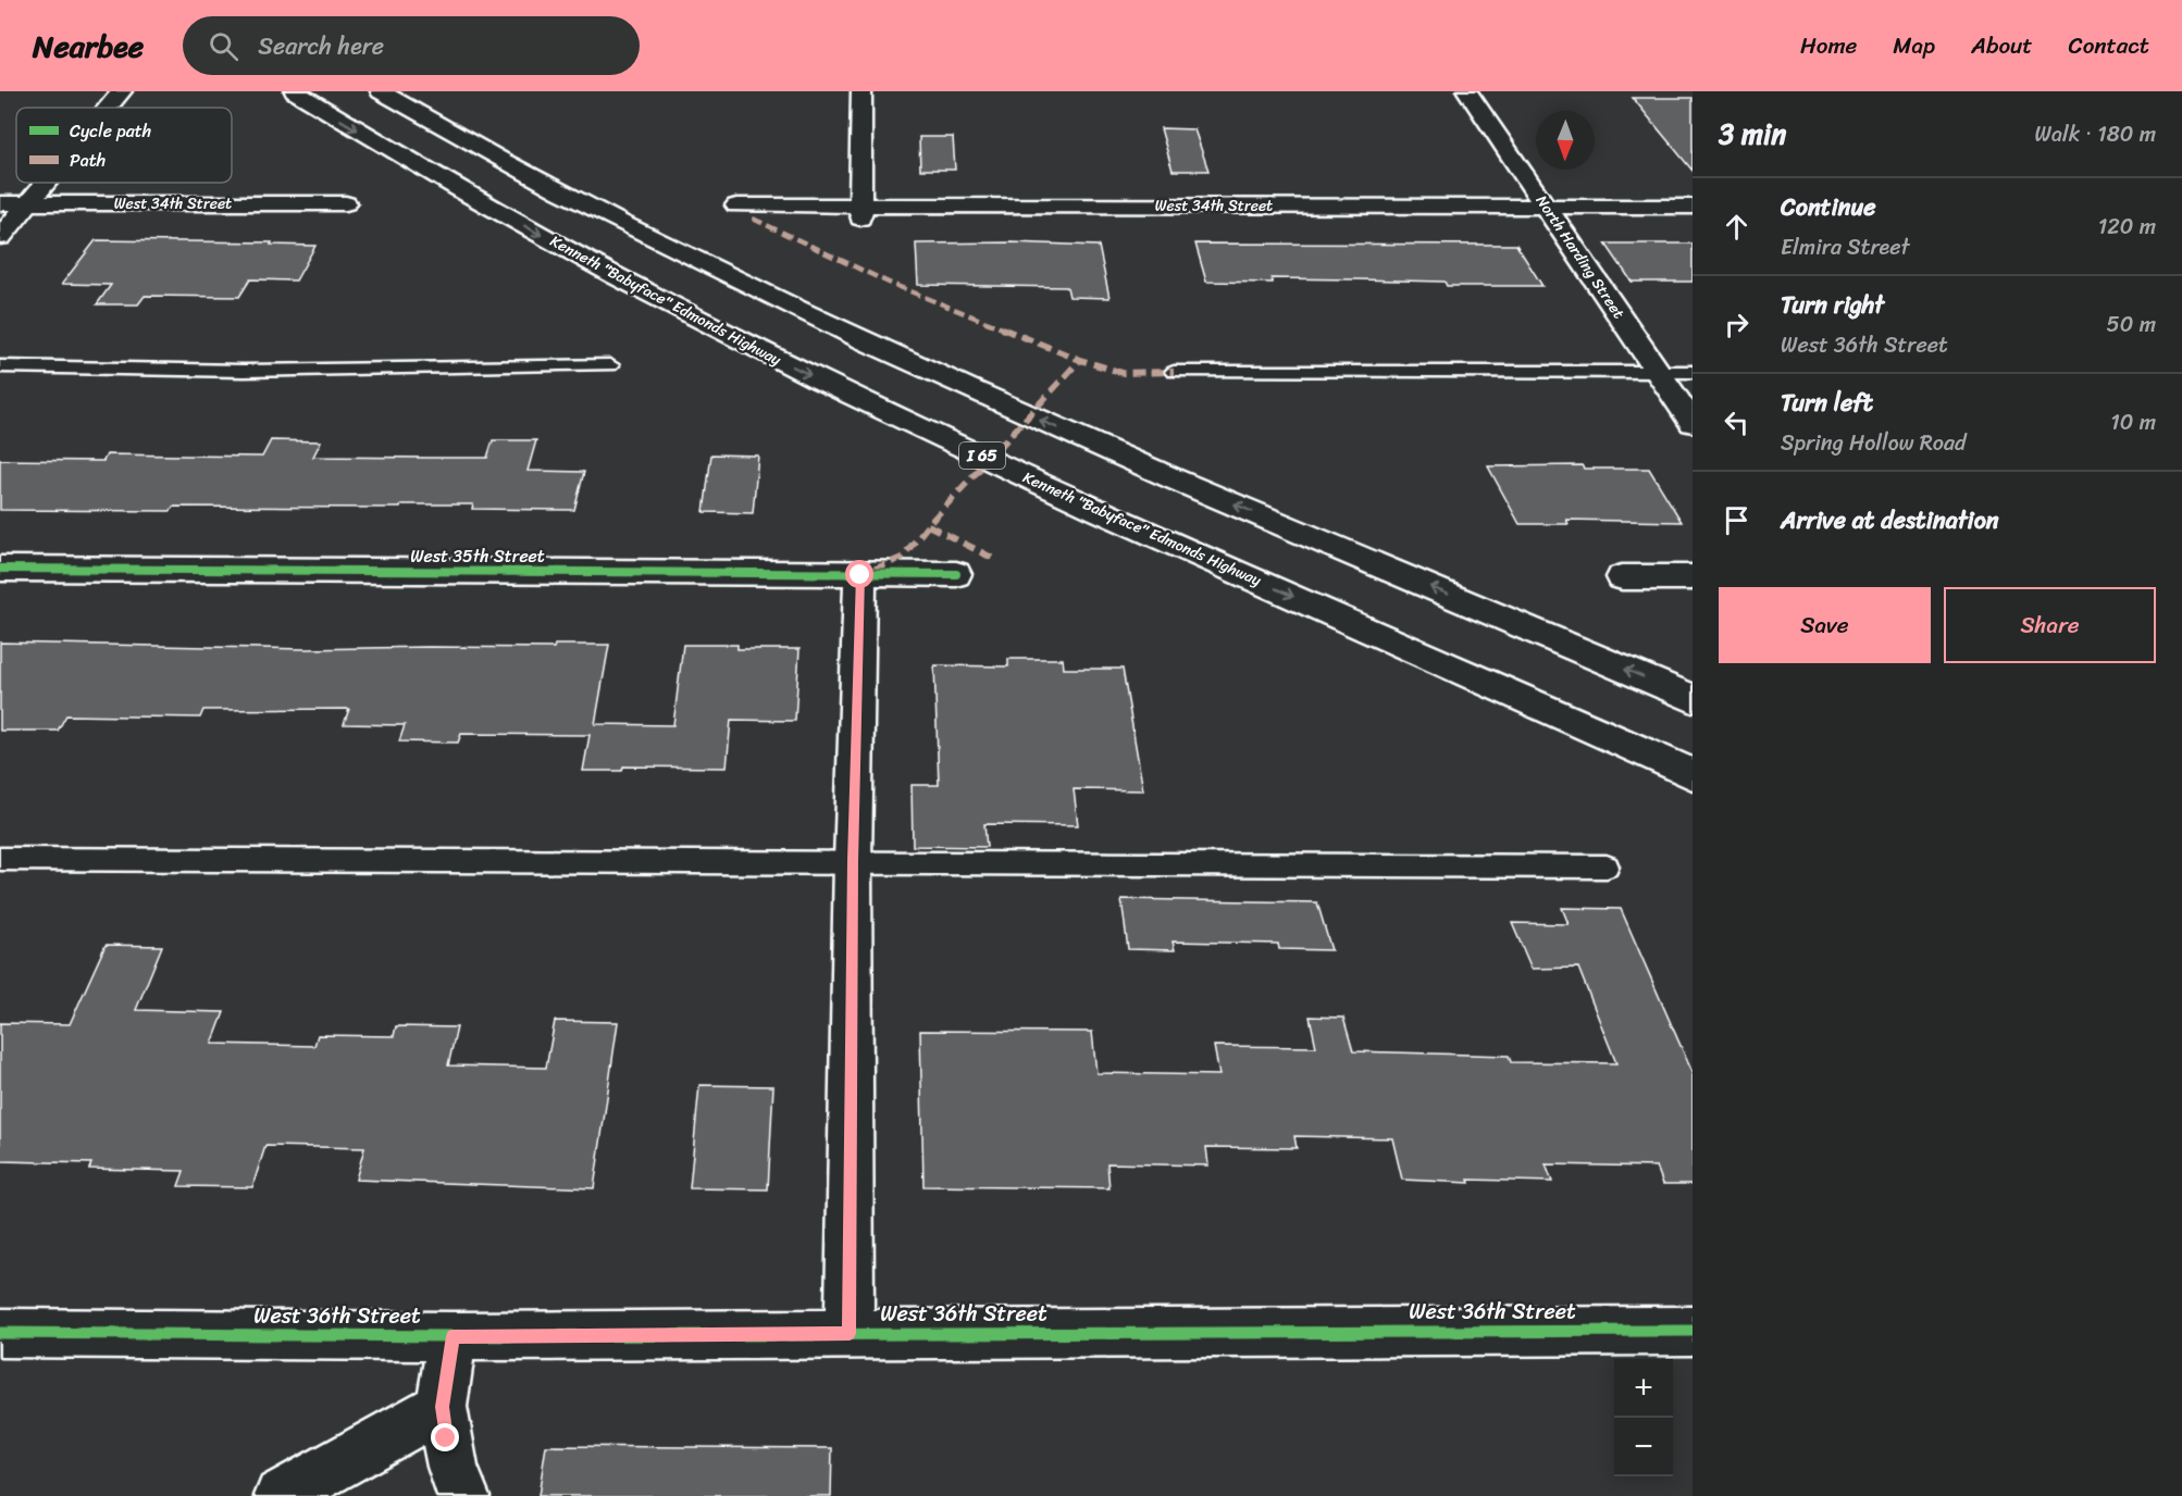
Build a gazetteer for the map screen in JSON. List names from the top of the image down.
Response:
{
  "streets": {
    "main road": [
      "West 34th Street",
      "North Harding Street",
      "Kenneth \"Babyface\" Edmonds Highway",
      "I 65",
      "West 35th Street",
      "West 36th Street"
    ]
  },
  "crossings": [
    ["West 34th Street", "North Harding Street"]
  ],
  "legend": ["Cycle path", "Path"],
  "north": "bottom",
  "page": {
    "header": "Nearbee",
    "search": "Search here",
    "nav": [
      "Home",
      "Map",
      "About",
      "Contact"
    ],
    "heading": ["3 min", "Walk · 180 m"],
    "list": [
      ["Continue", "Elmira Street", "120 m"],
      ["Turn right", "West 36th Street", "50 m"],
      ["Turn left", "Spring Hollow Road", "10 m"],
      "Arrive at destination"
    ],
    "buttons": ["Save", "Share"],
    "map_buttons": ["+", "−"]
  }
}
